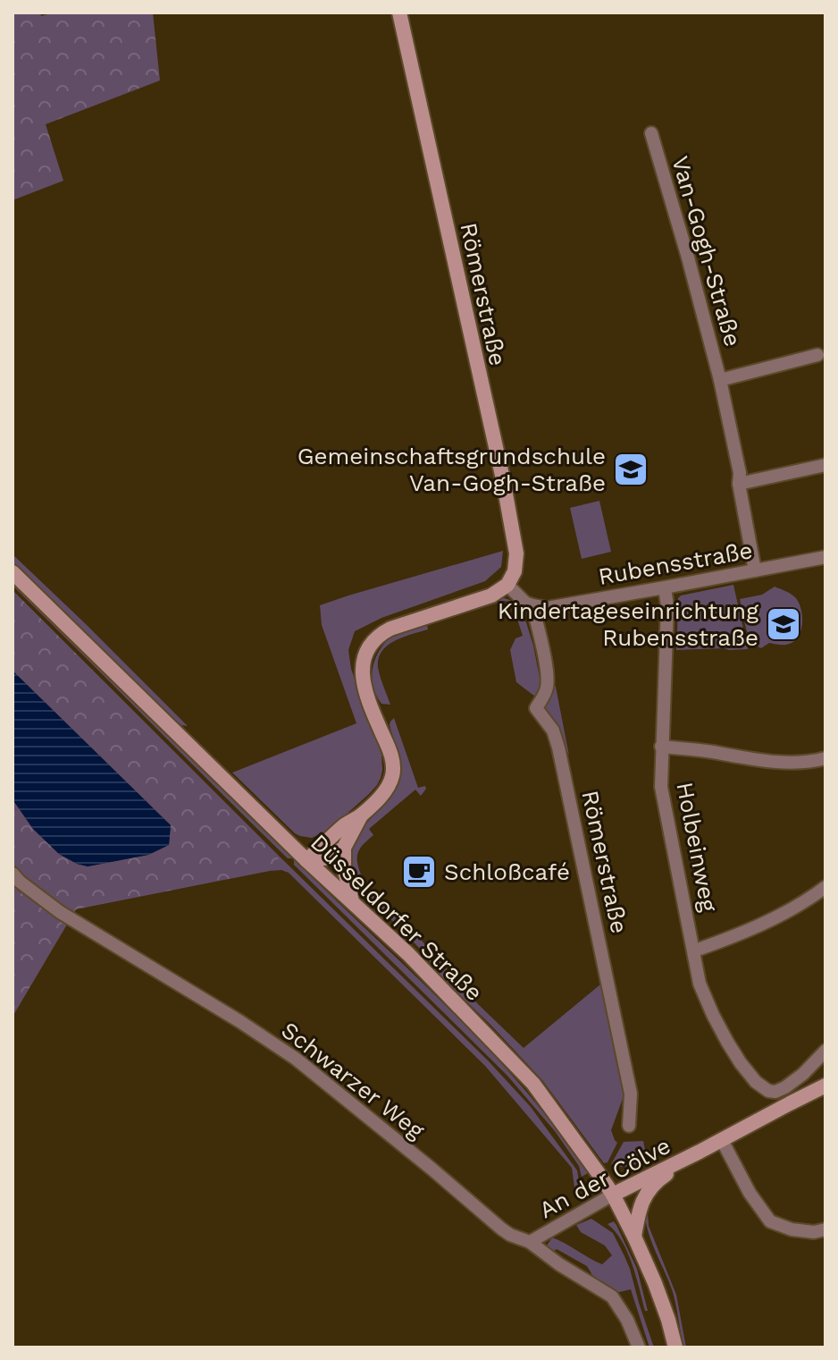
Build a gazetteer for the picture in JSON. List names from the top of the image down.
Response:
{
  "streets": {
    "street": [
      "Van-Gogh-Straße",
      "Römerstraße",
      "Rubensstraße",
      "Holbeinweg",
      "Düsseldorfer Straße",
      "Schwarzer Weg",
      "An der Cölve"
    ]
  },
  "crossings": [
    ["Van-Gogh-Straße", "Rubensstraße"],
    ["Römerstraße", "Rubensstraße"],
    ["Rubensstraße", "Holbeinweg"],
    ["Düsseldorfer Straße", "An der Cölve"],
    ["Schwarzer Weg", "An der Cölve"]
  ],
  "places": {
    "school or university": ["Gemeinschaftsgrundschule Van-Gogh-Straße", "Kindertageseinrichtung Rubensstraße"],
    "cafe": ["Schloßcafé"]
  }
}
